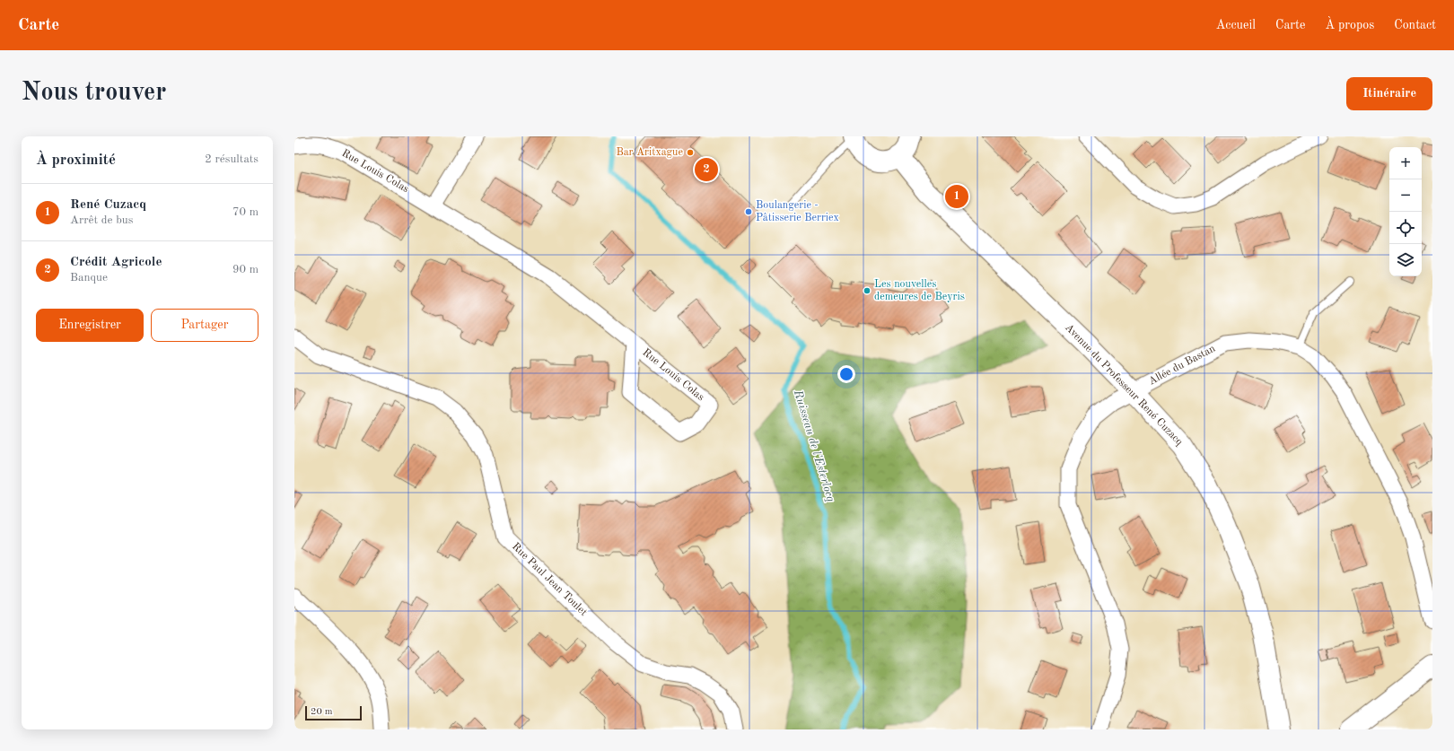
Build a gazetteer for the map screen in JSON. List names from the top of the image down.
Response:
{
  "streets": {
    "street": [
      "Rue Louis Colas",
      "Allée du Bastan",
      "Avenue du Professeur René Cuzacq",
      "Rue Paul Jean Toulet"
    ]
  },
  "crossings": [
    ["Allée du Bastan", "Avenue du Professeur René Cuzacq"]
  ],
  "water": ["Ruisseau de l'Esterlocq"],
  "places": ["Bar Aritxague", "Boulangerie - Pâtisserie Berriex", "Les nouvelles demeures de Beyris"],
  "scale_bar": "20 m",
  "page": {
    "header": "Carte",
    "nav": [
      "Accueil",
      "Carte",
      "À propos",
      "Contact"
    ],
    "buttons": [
      "Itinéraire",
      ["Enregistrer", "Partager"]
    ],
    "title": "Nous trouver",
    "heading": ["À proximité", "2 résultats"],
    "map_buttons": ["+", "−"],
    "pins": ["2", "1"],
    "list": [
      {
        "mark": "1",
        "name": "René Cuzacq",
        "note": "Arrêt de bus",
        "value": "70 m"
      },
      {
        "mark": "2",
        "name": "Crédit Agricole",
        "note": "Banque",
        "value": "90 m"
      }
    ],
    "scale": "20 m"
  }
}
